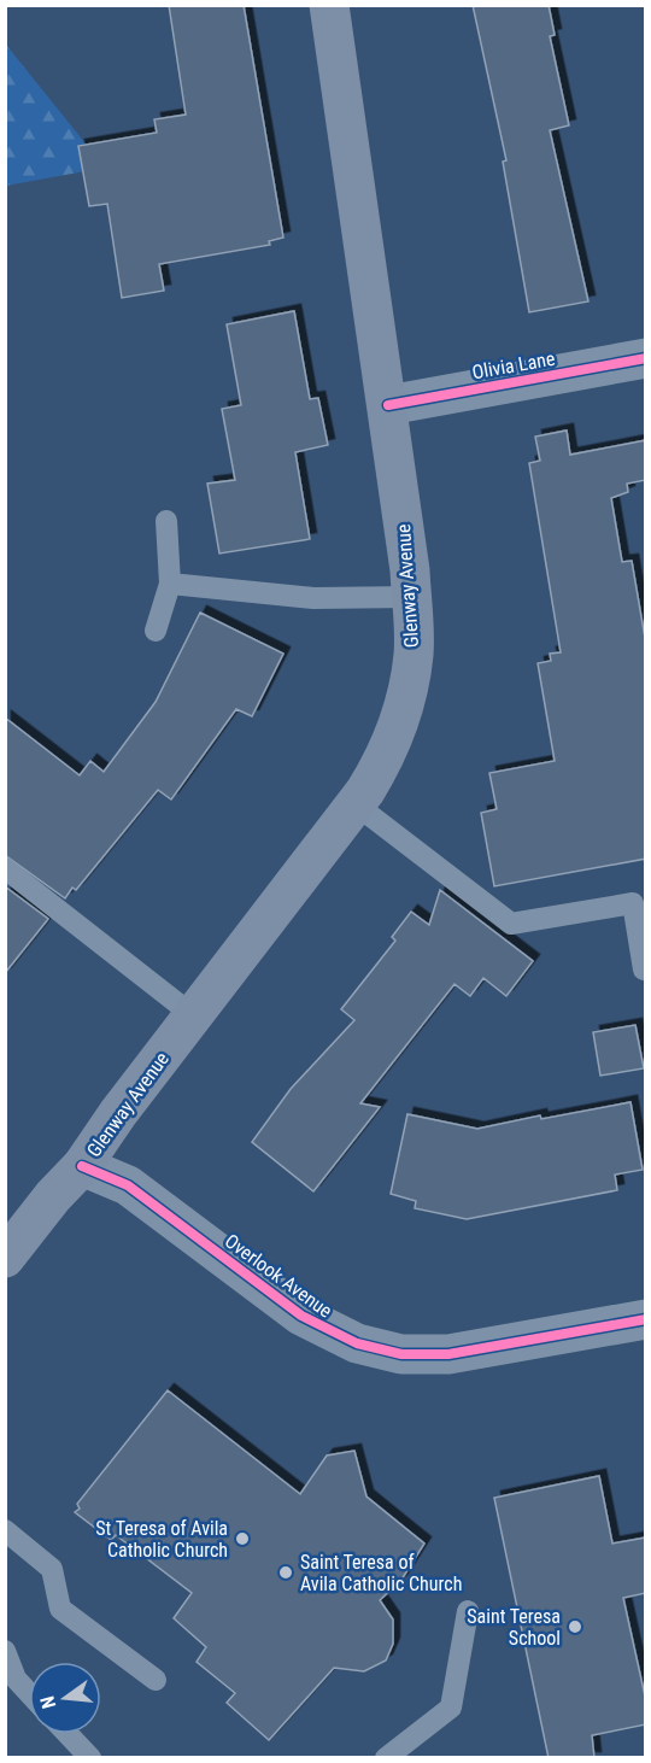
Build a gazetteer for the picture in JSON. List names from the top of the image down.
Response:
{
  "streets": {
    "main road": ["Glenway Avenue"],
    "street": ["Olivia Lane", "Overlook Avenue"]
  },
  "crossings": [
    ["Olivia Lane", "Glenway Avenue"],
    ["Glenway Avenue", "Overlook Avenue"]
  ],
  "places": ["St Teresa of Avila Catholic Church", "Saint Teresa of Avila Catholic Church", "Saint Teresa School"],
  "north": "left"
}
